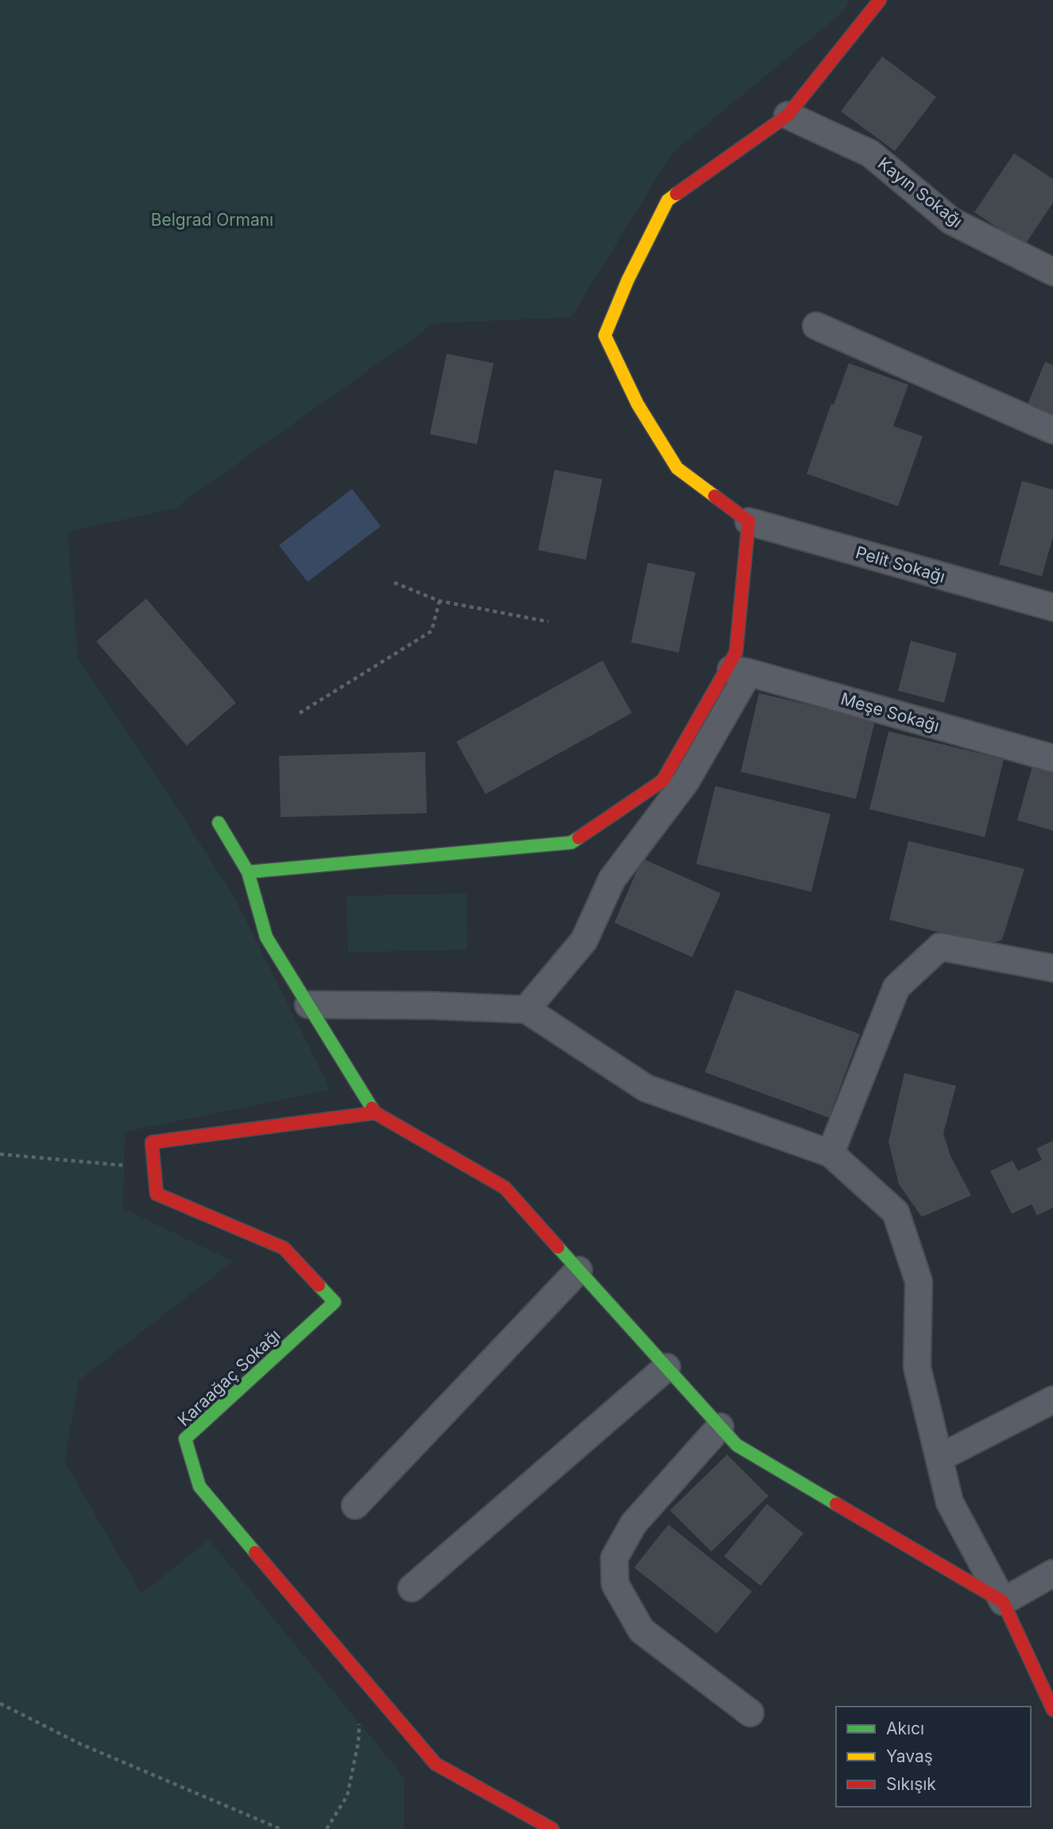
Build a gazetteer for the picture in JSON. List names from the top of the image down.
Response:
{
  "streets": {
    "street": [
      "Kayın Sokağı",
      "Pelit Sokağı",
      "Meşe Sokağı",
      "Karaağaç Sokağı"
    ]
  },
  "parks": ["Belgrad Ormanı"],
  "legend": ["Akıcı", "Yavaş", "Sıkışık"]
}
